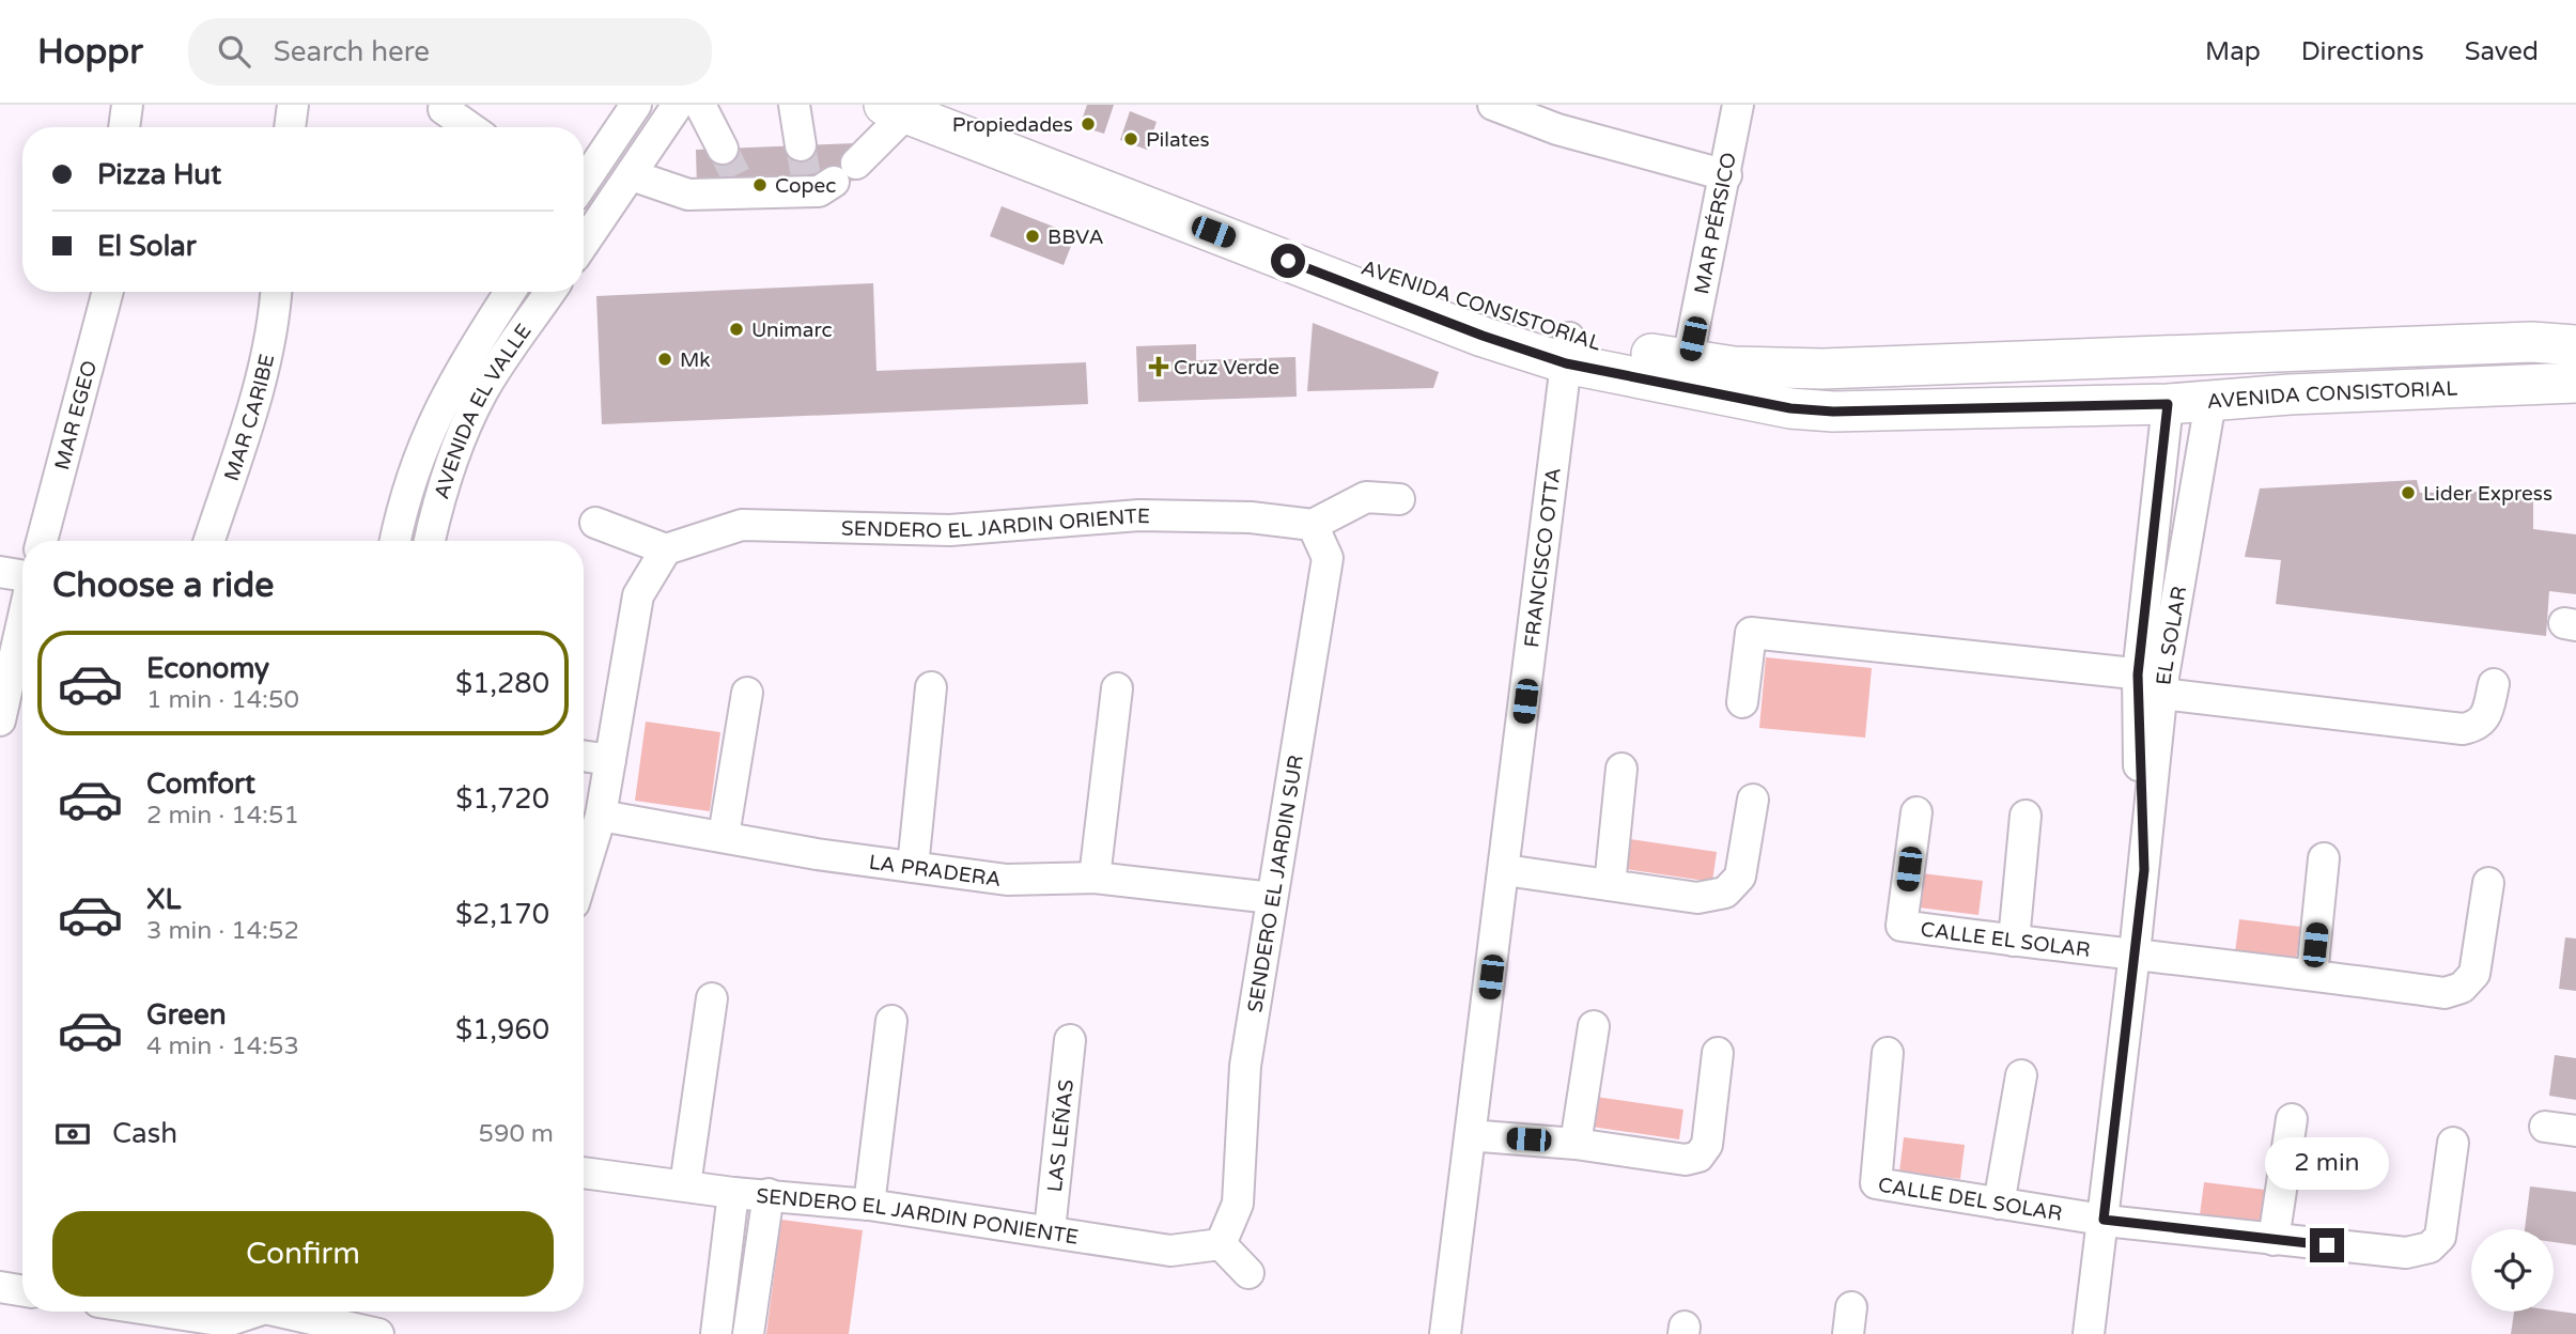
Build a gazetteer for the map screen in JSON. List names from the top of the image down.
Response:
{
  "streets": {
    "main road": ["AVENIDA CONSISTORIAL"],
    "street": [
      "MAR PÉRSICO",
      "AVENIDA EL VALLE",
      "MAR EGEO",
      "MAR CARIBE",
      "SENDERO EL JARDIN ORIENTE",
      "FRANCISCO OTTA",
      "EL SOLAR",
      "LA PRADERA",
      "SENDERO EL JARDIN SUR",
      "CALLE EL SOLAR",
      "LAS LEÑAS",
      "CALLE DEL SOLAR",
      "SENDERO EL JARDIN PONIENTE"
    ]
  },
  "crossings": [
    ["MAR PÉRSICO", "AVENIDA CONSISTORIAL"],
    ["AVENIDA CONSISTORIAL", "FRANCISCO OTTA"],
    ["AVENIDA CONSISTORIAL", "EL SOLAR"],
    ["SENDERO EL JARDIN ORIENTE", "SENDERO EL JARDIN SUR"],
    ["EL SOLAR", "CALLE EL SOLAR"],
    ["EL SOLAR", "CALLE DEL SOLAR"],
    ["LA PRADERA", "SENDERO EL JARDIN SUR"],
    ["SENDERO EL JARDIN SUR", "SENDERO EL JARDIN PONIENTE"],
    ["LAS LEÑAS", "SENDERO EL JARDIN PONIENTE"]
  ],
  "places": {
    "other": [
      "Propiedades",
      "Pilates",
      "Copec",
      "BBVA",
      "Unimarc",
      "Mk",
      "Lider Express"
    ],
    "health": ["Cruz Verde"]
  },
  "page": {
    "header": "Hoppr",
    "search": "Search here",
    "nav": ["Map", "Directions", "Saved"],
    "banner": ["Pizza Hut", "El Solar"],
    "heading": "Choose a ride",
    "list": [
      {
        "name": "Economy",
        "note": "1 min · 14:50",
        "value": "$1,280"
      },
      {
        "name": "Comfort",
        "note": "2 min · 14:51",
        "value": "$1,720"
      },
      {
        "name": "XL",
        "note": "3 min · 14:52",
        "value": "$2,170"
      },
      {
        "name": "Green",
        "note": "4 min · 14:53",
        "value": "$1,960"
      }
    ],
    "pay": ["Cash", "590 m"],
    "bubble": "2 min",
    "buttons": "Confirm"
  }
}
